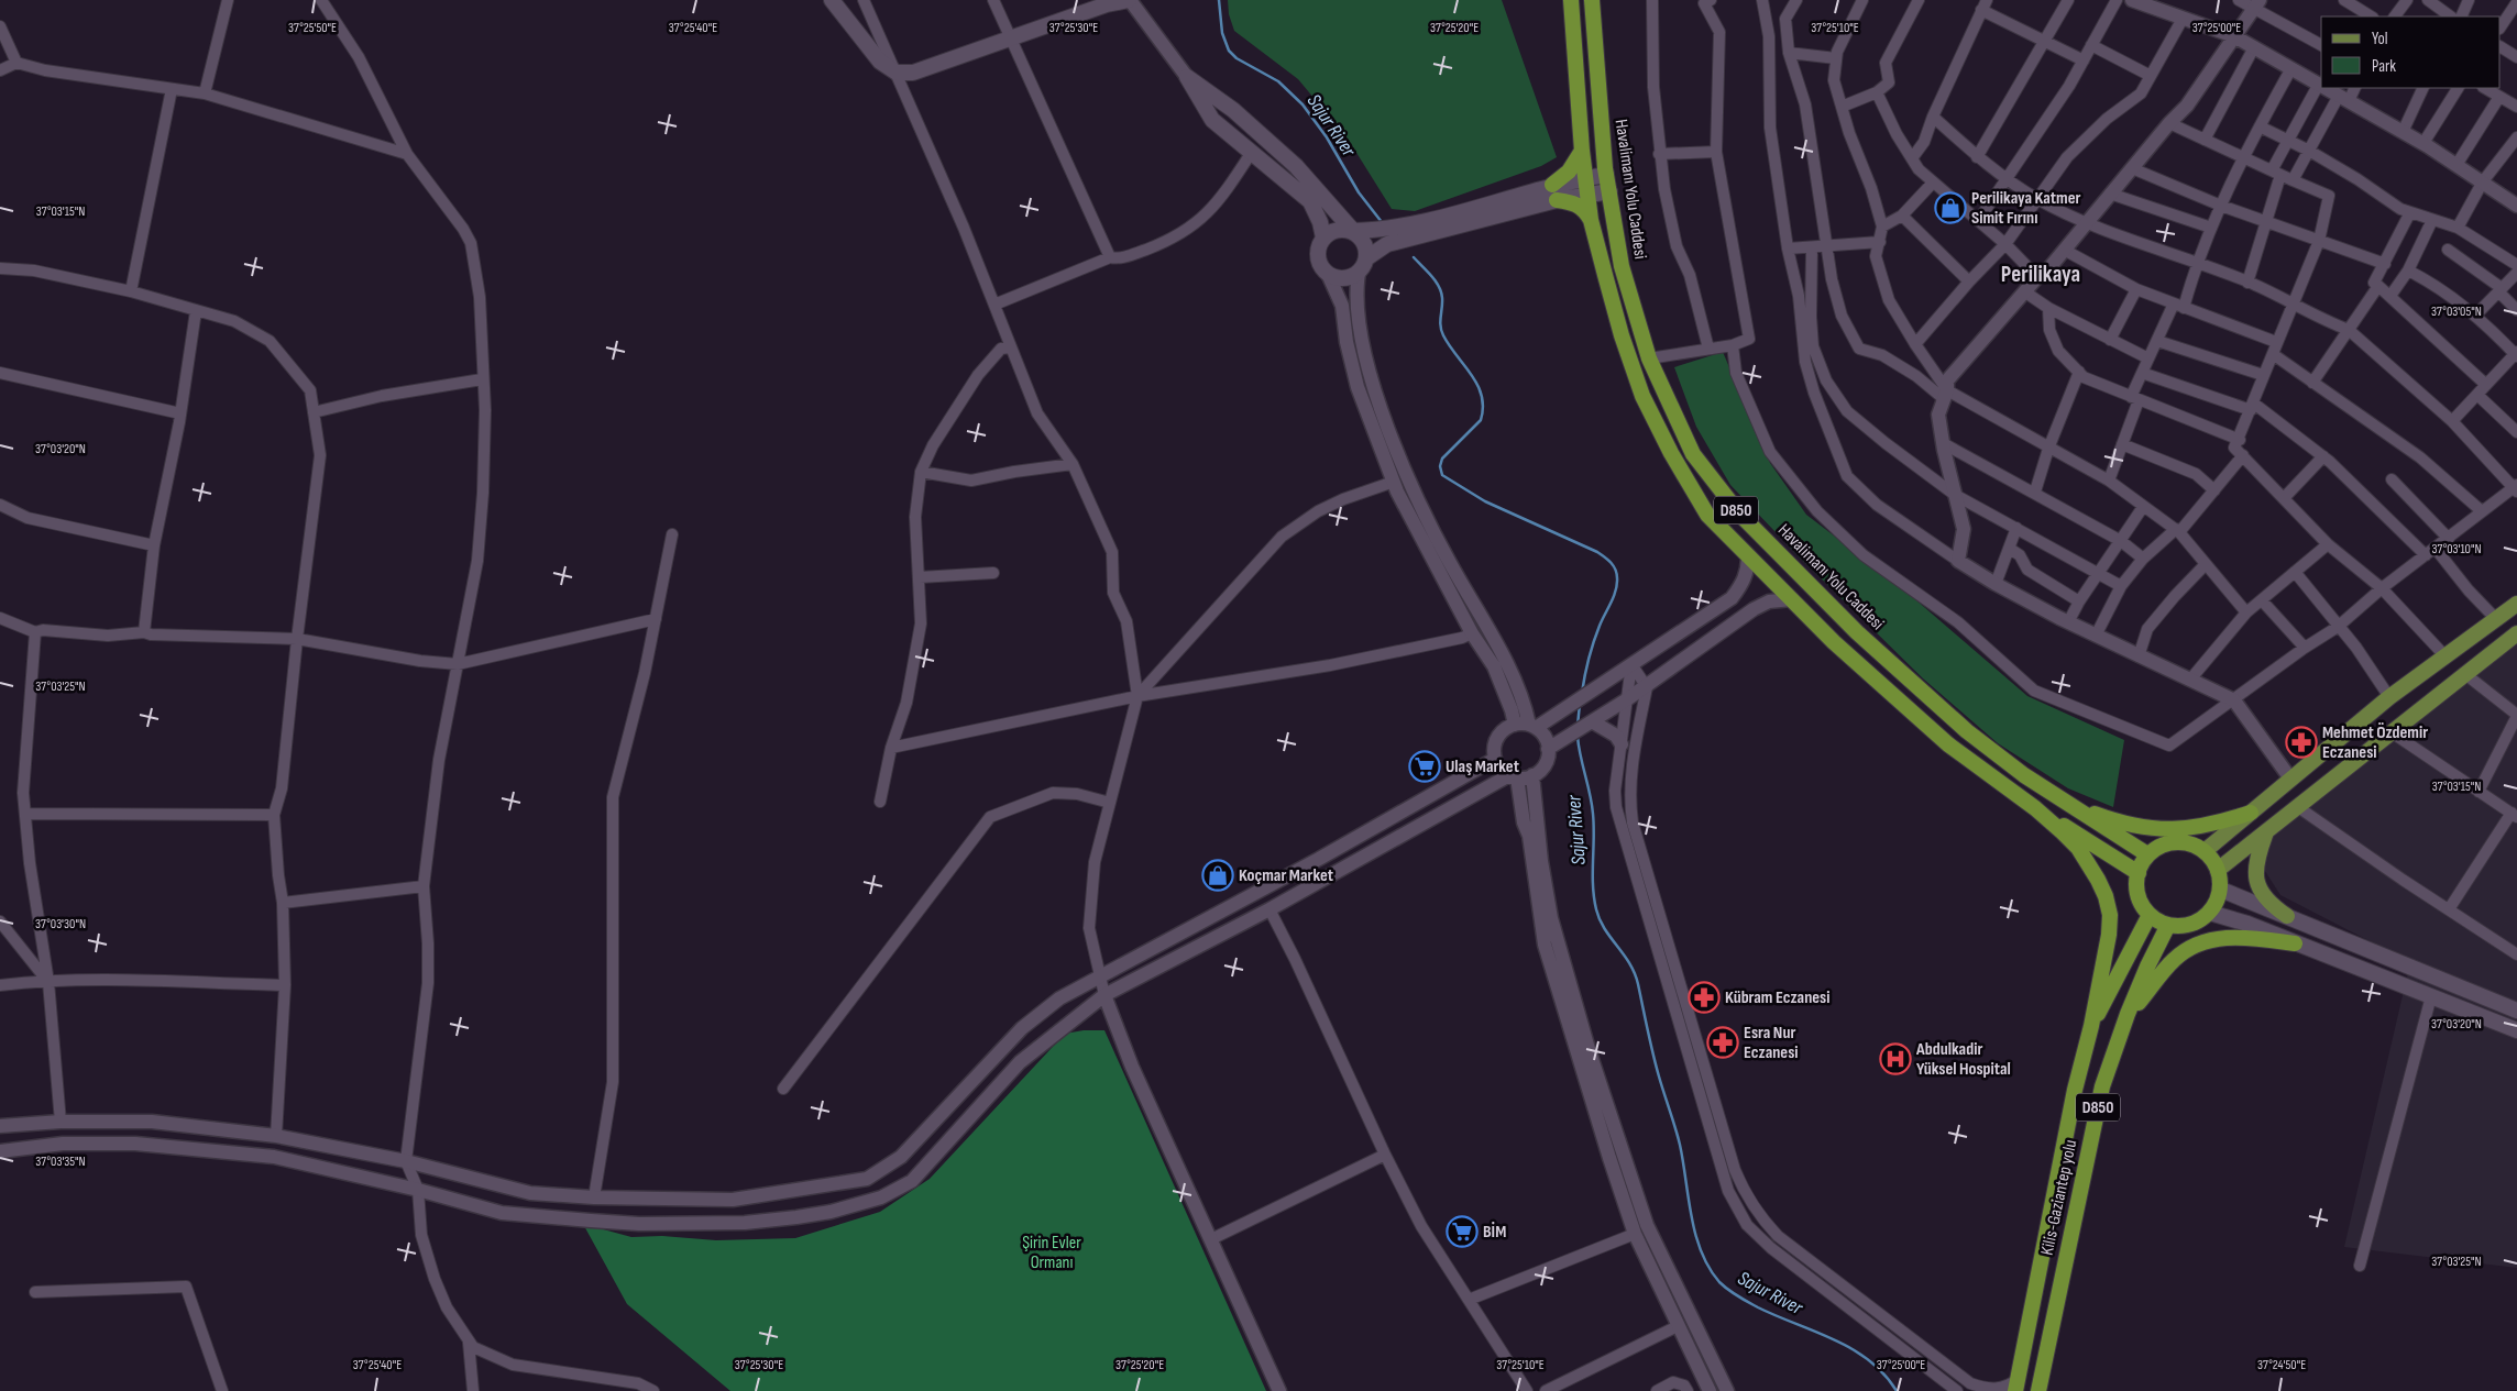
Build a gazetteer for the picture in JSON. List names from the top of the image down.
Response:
{
  "streets": {
    "highway": ["Havalimanı Yolu Caddesi", "D850", "Kilis-Gaziantep yolu"]
  },
  "crossings": [
    ["Havalimanı Yolu Caddesi", "D850"],
    ["Havalimanı Yolu Caddesi", "Kilis-Gaziantep yolu"],
    ["D850", "Kilis-Gaziantep yolu"]
  ],
  "districts": ["Perilikaya"],
  "water": ["Sajur River"],
  "parks": ["Şirin Evler Ormanı"],
  "places": {
    "shop": ["Perilikaya Katmer Simit Fırını", "Koçmar Market"],
    "pharmacy": ["Mehmet Özdemir Eczanesi", "Kübram Eczanesi", "Esra Nur Eczanesi"],
    "supermarket": ["Ulaş Market", "BİM"],
    "hospital": ["Abdulkadir Yüksel Hospital"]
  },
  "legend": ["Yol", "Park"],
  "coordinates": [
    "37°25'50\"E",
    "37°25'30\"E",
    "37°25'10\"E",
    "37°25'00\"E",
    "37°25'40\"E",
    "37°25'20\"E",
    "37°03'15\"N",
    "37°03'05\"N",
    "37°03'20\"N",
    "37°03'10\"N",
    "37°03'25\"N",
    "37°03'30\"N",
    "37°03'35\"N",
    "37°24'50\"E"
  ]
}
